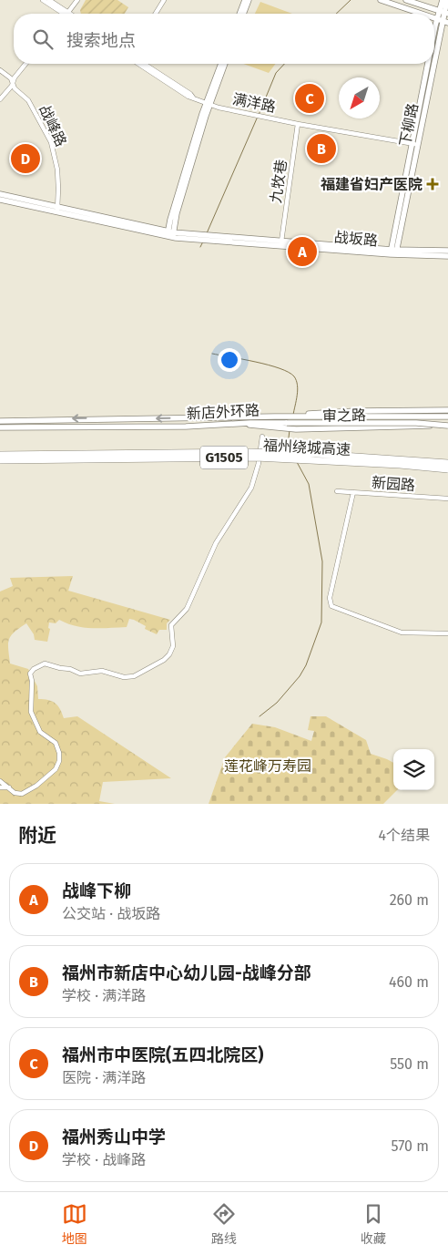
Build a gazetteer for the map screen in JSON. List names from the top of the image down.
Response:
{
  "streets": {
    "highway": ["福州绕城高速", "G1505"],
    "main road": [
      "下柳路",
      "战坂路",
      "新店外环路",
      "审之路"
    ],
    "street": [
      "满洋路",
      "战峰路",
      "九牧巷",
      "新园路"
    ]
  },
  "crossings": [
    ["满洋路", "下柳路"],
    ["满洋路", "九牧巷"],
    ["下柳路", "战坂路"],
    ["九牧巷", "战坂路"],
    ["新店外环路", "审之路"]
  ],
  "parks": ["莲花峰万寿园"],
  "places": {
    "health": ["福建省妇产医院"]
  },
  "north": "bottom left",
  "page": {
    "search": "搜索地点",
    "pins": [
      "C",
      "B",
      "D",
      "A"
    ],
    "heading": ["附近", "4个结果"],
    "list": [
      {
        "mark": "A",
        "name": "战峰下柳",
        "note": "公交站 · 战坂路",
        "value": "260 m"
      },
      {
        "mark": "B",
        "name": "福州市新店中心幼儿园-战峰分部",
        "note": "学校 · 满洋路",
        "value": "460 m"
      },
      {
        "mark": "C",
        "name": "福州市中医院(五四北院区)",
        "note": "医院 · 满洋路",
        "value": "550 m"
      },
      {
        "mark": "D",
        "name": "福州秀山中学",
        "note": "学校 · 战峰路",
        "value": "570 m"
      }
    ],
    "nav": ["地图", "路线", "收藏"]
  }
}
